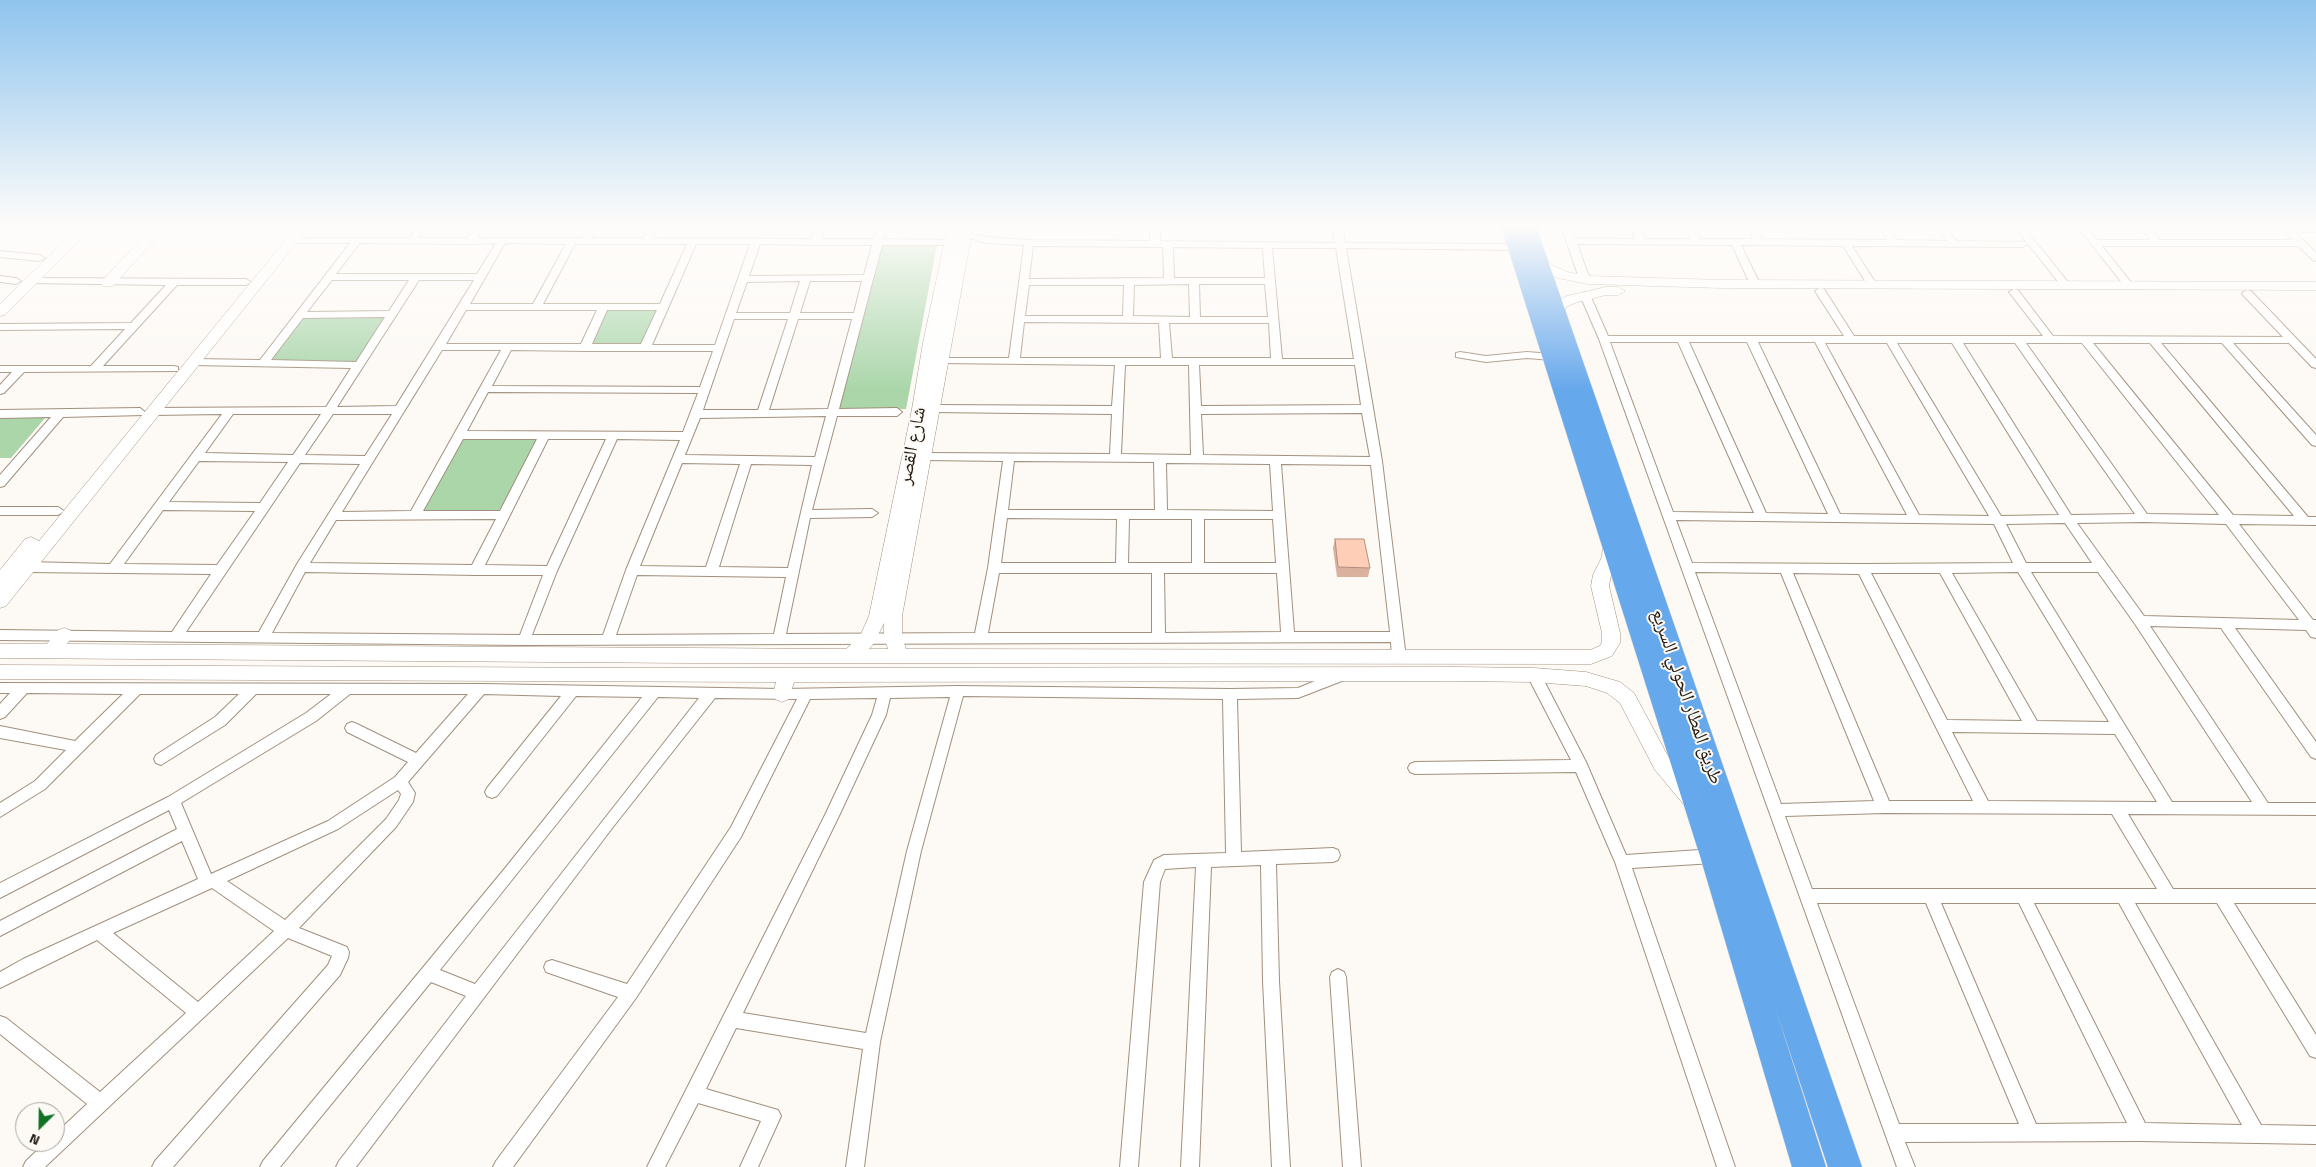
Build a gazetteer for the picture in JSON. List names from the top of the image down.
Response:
{
  "streets": {
    "highway": ["طريق المطار الحولي السريع"],
    "street": ["شارع القصر"]
  },
  "north": "bottom left"
}
